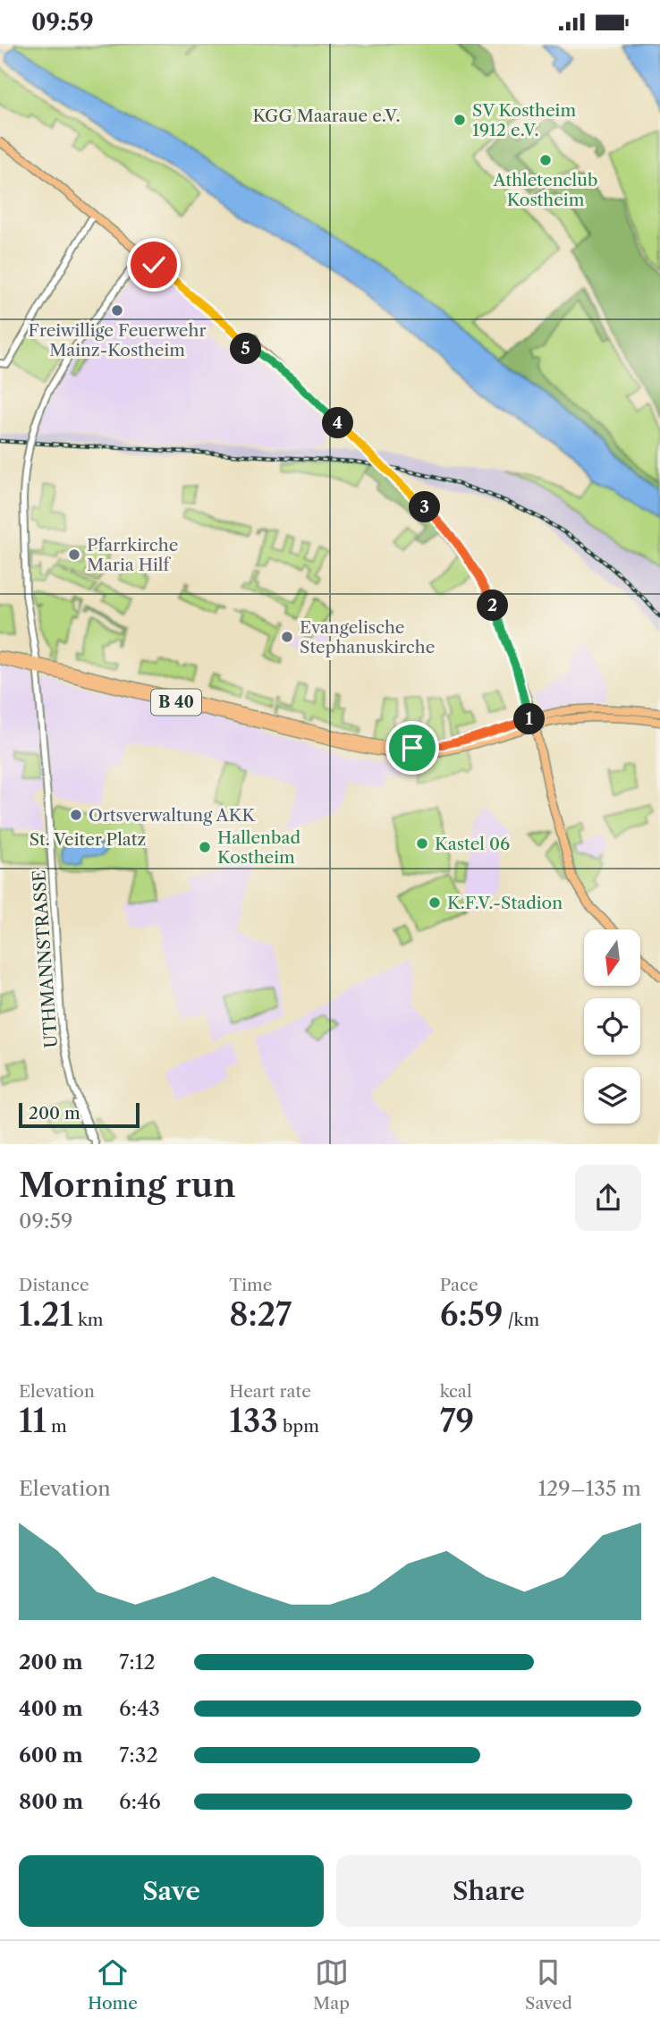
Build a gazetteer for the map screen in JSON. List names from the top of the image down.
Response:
{
  "streets": {
    "main road": ["B 40"],
    "street": ["UTHMANNSTRASSE"]
  },
  "crossings": [
    ["B 40", "UTHMANNSTRASSE"]
  ],
  "parks": ["KGG Maaraue e.V.", "St. Veiter Platz"],
  "places": [
    "SV Kostheim 1912 e.V.",
    "Athletenclub Kostheim",
    "Freiwillige Feuerwehr Mainz-Kostheim",
    "Pfarrkirche Maria Hilf",
    "Evangelische Stephanuskirche",
    "Ortsverwaltung AKK",
    "Kastel 06",
    "Hallenbad Kostheim",
    "K.F.V.-Stadion"
  ],
  "scale_bar": "200 m",
  "north": "bottom",
  "page": {
    "status": "09:59",
    "pins": [
      "5",
      "4",
      "3",
      "2",
      "1"
    ],
    "scale": "200 m",
    "heading": ["Morning run", "09:59"],
    "stats": [
      ["Distance", "1.21 km"],
      ["Time", "8:27"],
      ["Pace", "6:59 /km"],
      ["Elevation", "11 m"],
      ["Heart rate", "133 bpm"],
      ["kcal", "79"]
    ],
    "chart": ["Elevation", "129–135 m"],
    "list": [
      {
        "name": "200 m",
        "note": "7:12"
      },
      {
        "name": "400 m",
        "note": "6:43"
      },
      {
        "name": "600 m",
        "note": "7:32"
      },
      {
        "name": "800 m",
        "note": "6:46"
      }
    ],
    "buttons": ["Save", "Share"],
    "tabs": ["Home", "Map", "Saved"]
  }
}
